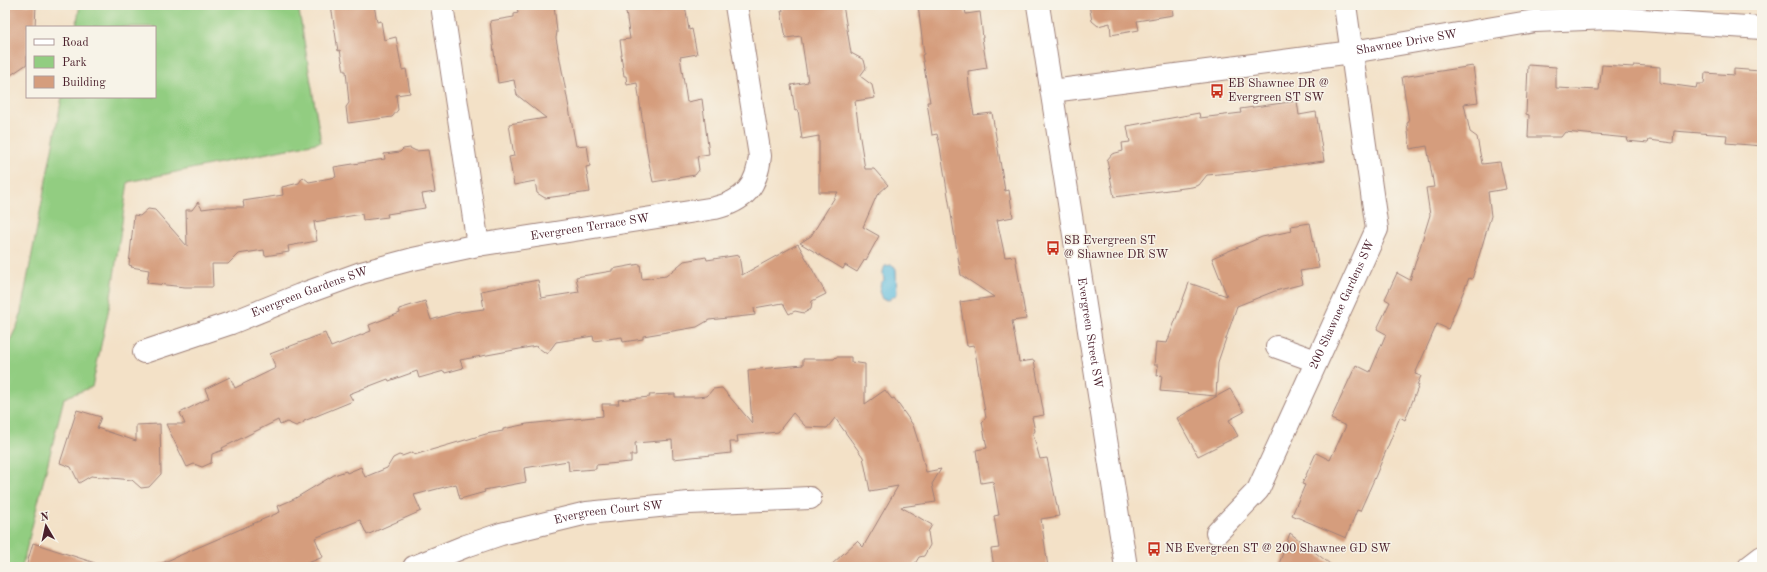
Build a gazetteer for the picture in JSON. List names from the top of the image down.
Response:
{
  "streets": {
    "street": [
      "Shawnee Drive SW",
      "Evergreen Terrace SW",
      "Evergreen Gardens SW",
      "200 Shawnee Gardens SW",
      "Evergreen Street SW",
      "Evergreen Court SW"
    ]
  },
  "crossings": [
    ["Shawnee Drive SW", "200 Shawnee Gardens SW"],
    ["Shawnee Drive SW", "Evergreen Street SW"],
    ["Evergreen Terrace SW", "Evergreen Gardens SW"]
  ],
  "places": {
    "bus stop": ["EB Shawnee DR @ Evergreen ST SW", "SB Evergreen ST @ Shawnee DR SW", "NB Evergreen ST @ 200 Shawnee GD SW"]
  },
  "legend": ["Road", "Park", "Building"],
  "north": "top"
}
